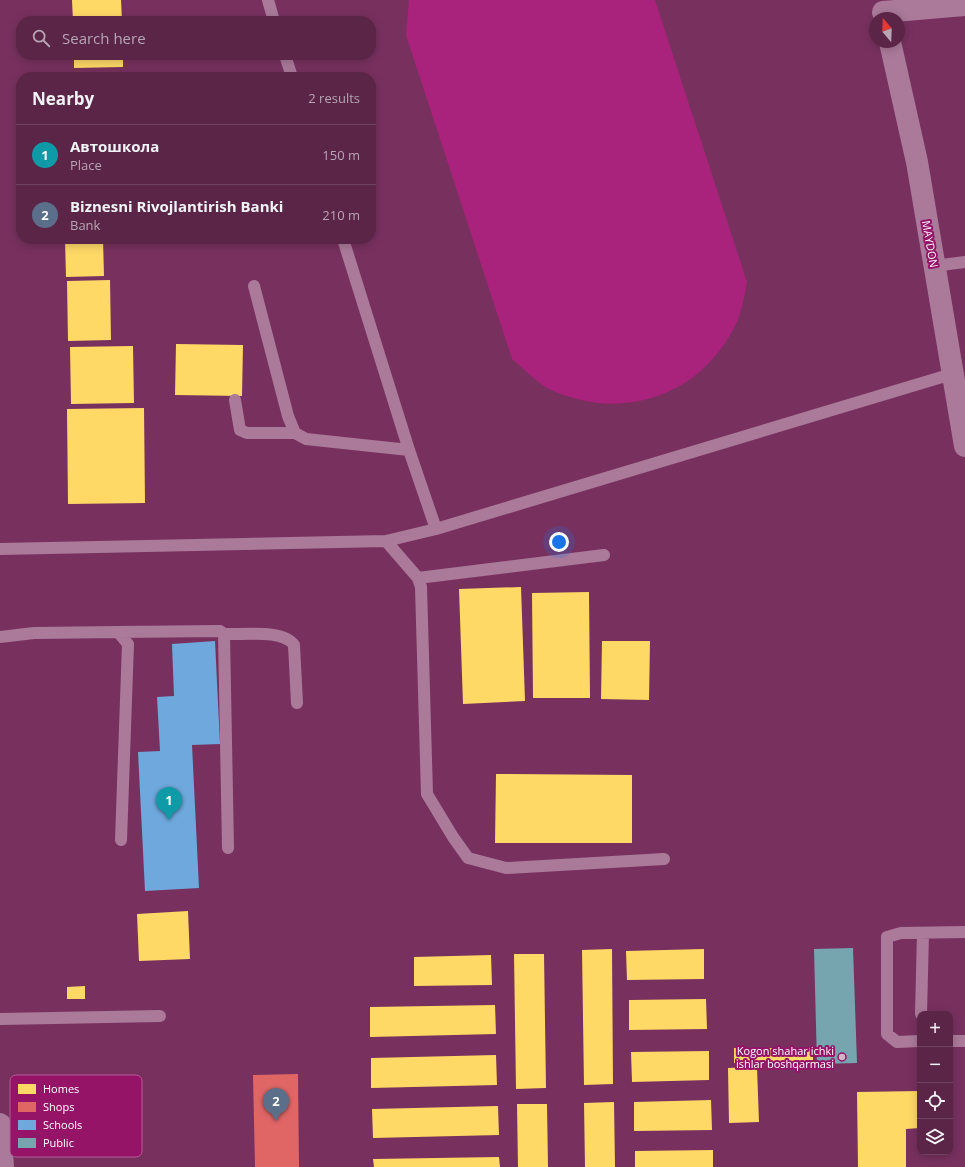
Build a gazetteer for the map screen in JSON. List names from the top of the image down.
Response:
{
  "streets": {
    "street": ["MAYDON"]
  },
  "places": ["Kogon shahar ichki ishlar boshqarmasi"],
  "legend": [
    "Homes",
    "Shops",
    "Schools",
    "Public"
  ],
  "north": "top",
  "page": {
    "search": "Search here",
    "heading": ["Nearby", "2 results"],
    "list": [
      {
        "mark": "1",
        "name": "Автошкола",
        "note": "Place",
        "value": "150 m"
      },
      {
        "mark": "2",
        "name": "Biznesni Rivojlantirish Banki",
        "note": "Bank",
        "value": "210 m"
      }
    ],
    "pins": ["1", "2"],
    "map_buttons": ["+", "−"]
  }
}
